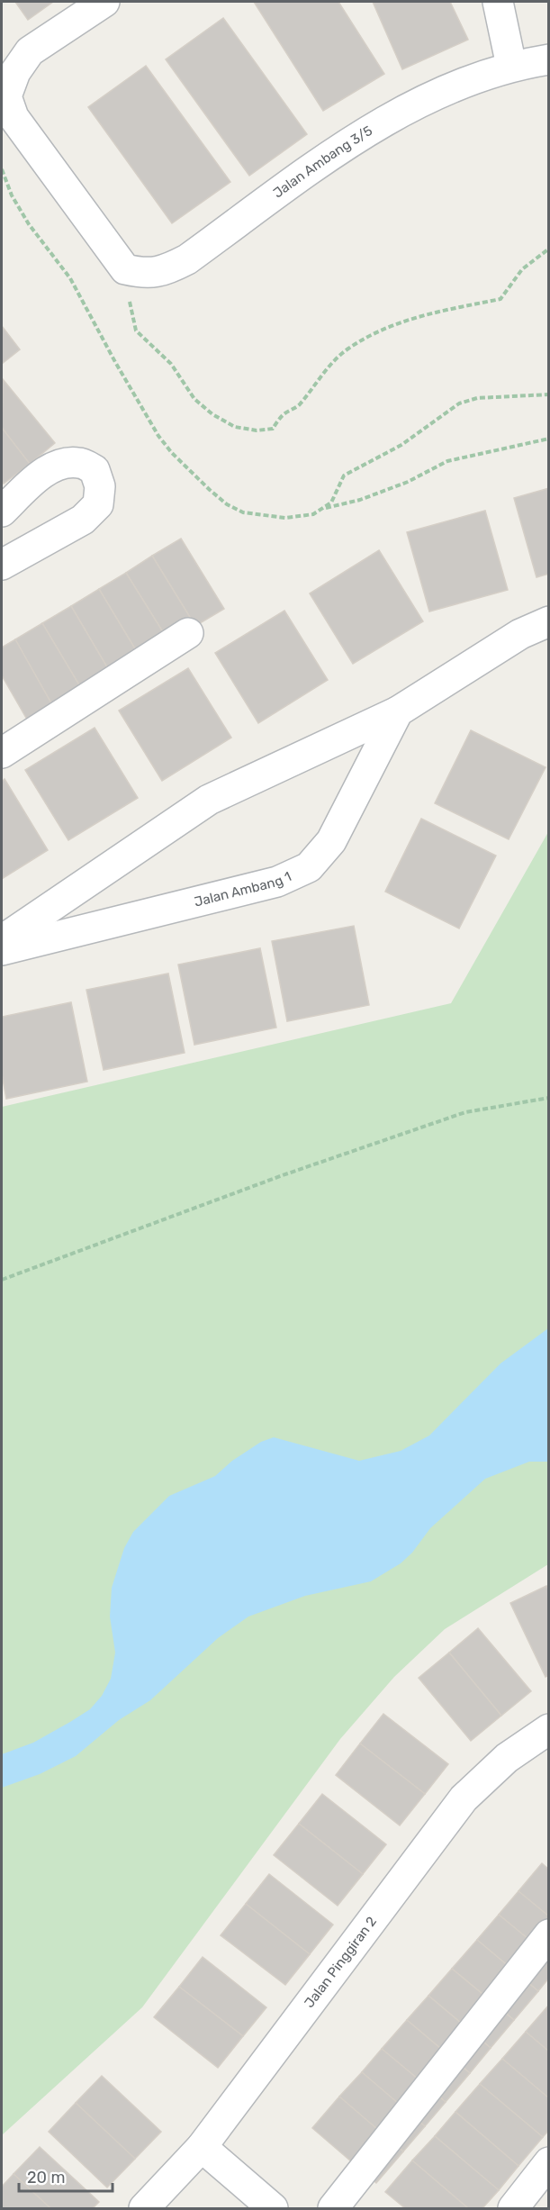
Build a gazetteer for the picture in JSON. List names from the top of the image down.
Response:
{
  "streets": {
    "street": ["Jalan Ambang 3/5", "Jalan Ambang 1", "Jalan Pinggiran 2"]
  },
  "scale_bar": "20 m"
}
